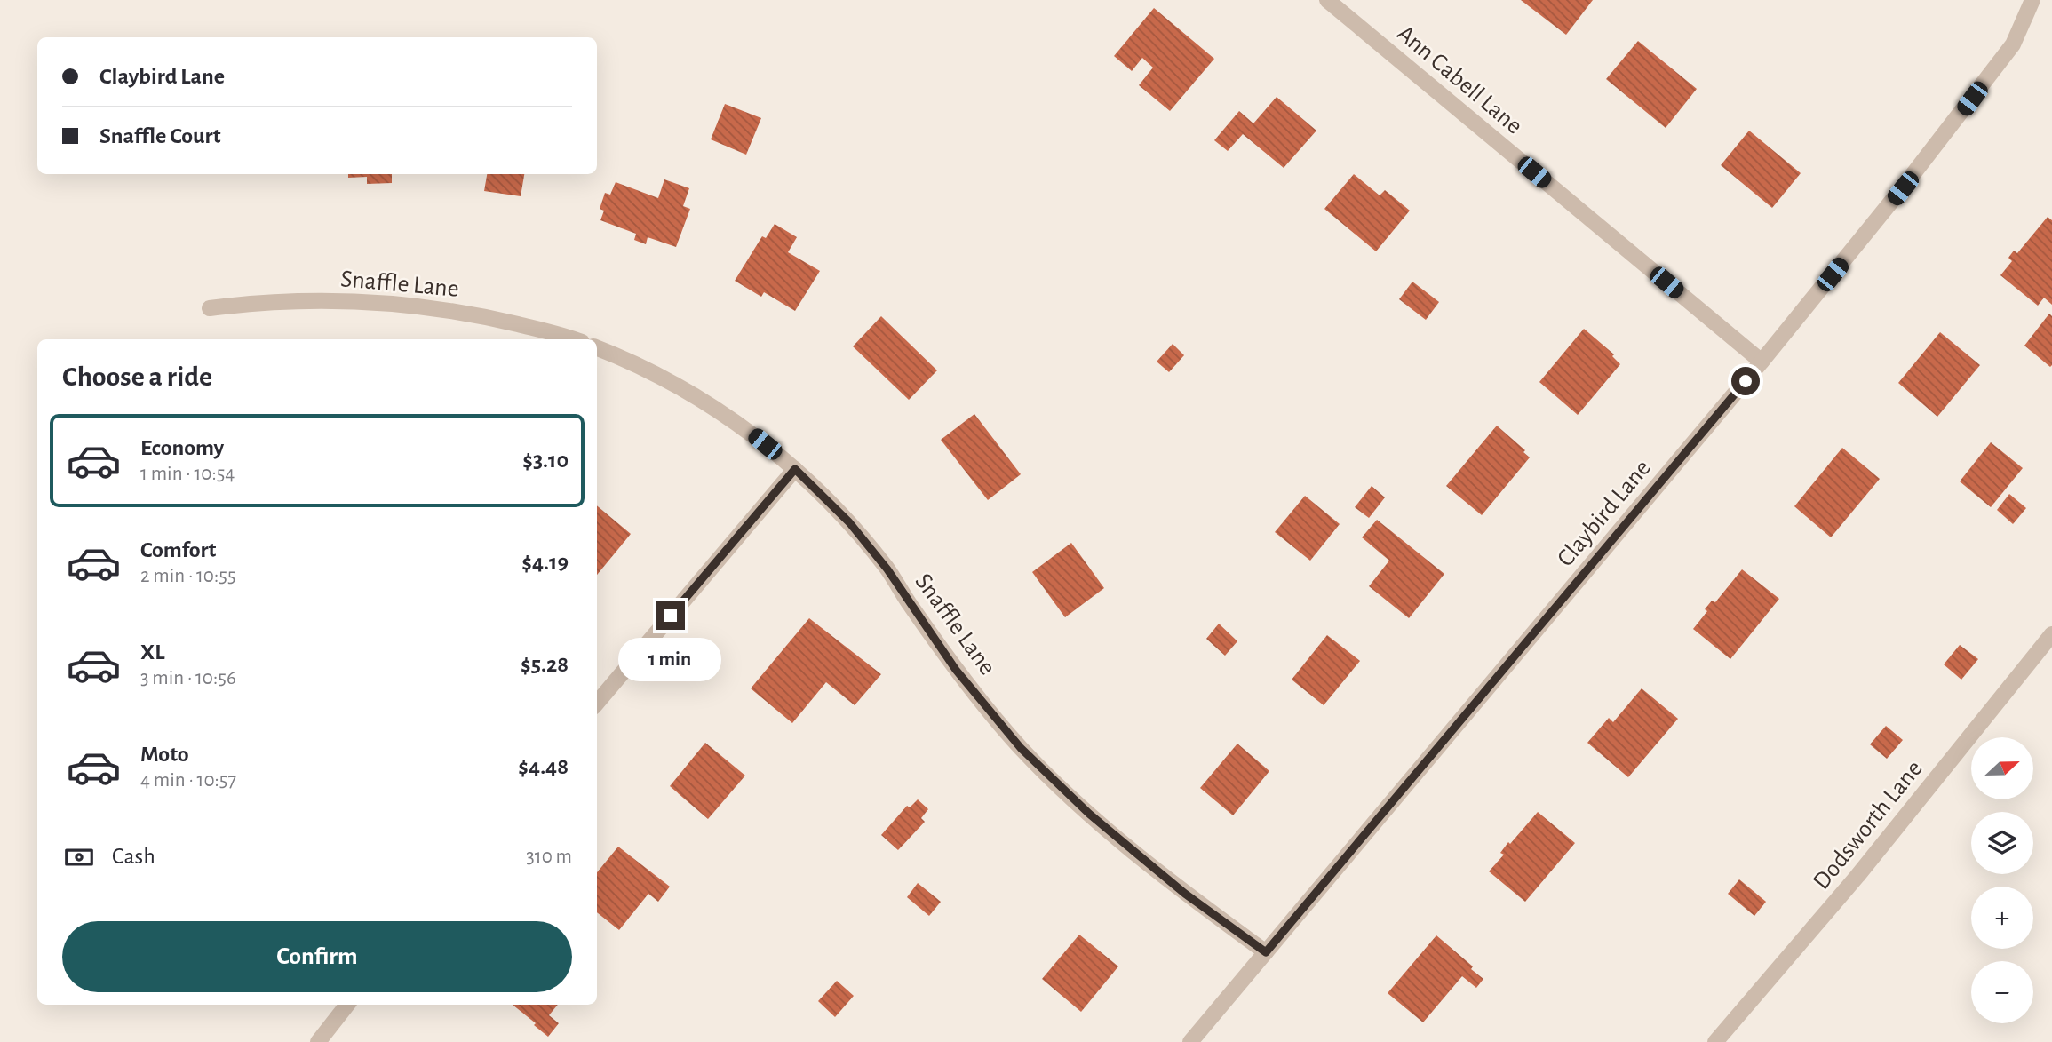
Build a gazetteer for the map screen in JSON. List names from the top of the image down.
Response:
{
  "streets": {
    "street": [
      "Ann Cabell Lane",
      "Snaffle Lane",
      "Claybird Lane",
      "Dodsworth Lane"
    ]
  },
  "crossings": [
    ["Ann Cabell Lane", "Claybird Lane"],
    ["Snaffle Lane", "Claybird Lane"]
  ],
  "north": "right",
  "page": {
    "banner": ["Claybird Lane", "Snaffle Court"],
    "heading": "Choose a ride",
    "list": [
      {
        "name": "Economy",
        "note": "1 min · 10:54",
        "value": "$3.10"
      },
      {
        "name": "Comfort",
        "note": "2 min · 10:55",
        "value": "$4.19"
      },
      {
        "name": "XL",
        "note": "3 min · 10:56",
        "value": "$5.28"
      },
      {
        "name": "Moto",
        "note": "4 min · 10:57",
        "value": "$4.48"
      }
    ],
    "bubble": "1 min",
    "map_buttons": ["+", "−"],
    "pay": ["Cash", "310 m"],
    "buttons": "Confirm"
  }
}
